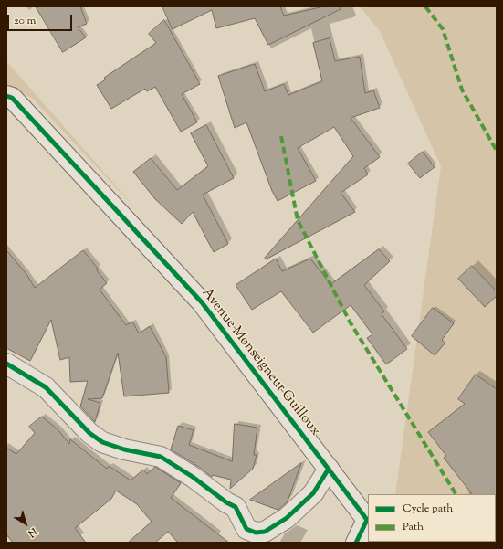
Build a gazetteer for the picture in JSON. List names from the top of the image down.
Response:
{
  "streets": {
    "street": ["Avenue Monseigneur Guilloux"]
  },
  "legend": ["Cycle path", "Path"],
  "scale_bar": "20 m",
  "north": "bottom right"
}
